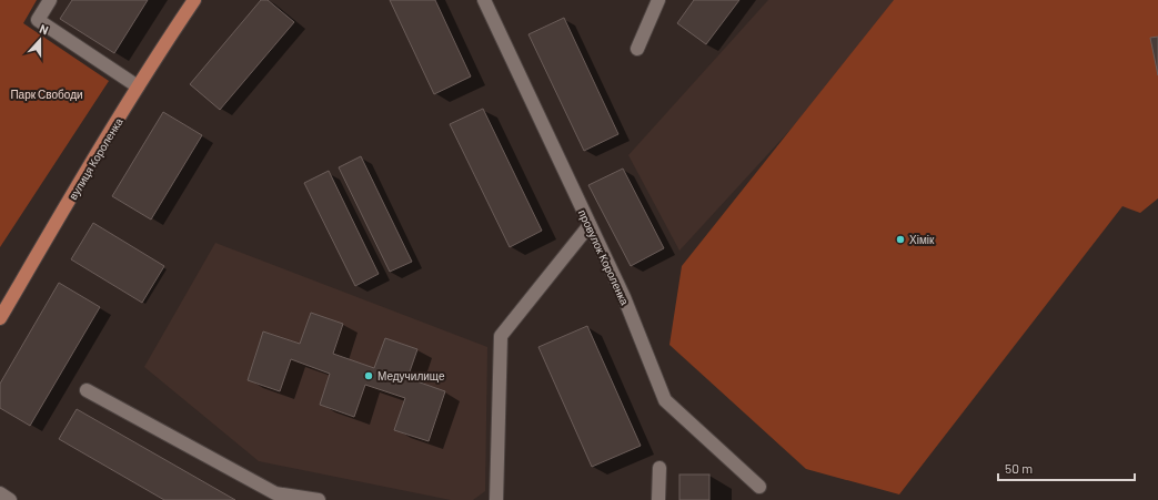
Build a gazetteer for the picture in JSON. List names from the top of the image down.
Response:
{
  "streets": {
    "main road": ["вулиця Короленка"],
    "street": ["провулок Короленка"]
  },
  "parks": ["Парк Свободи"],
  "places": ["Хімік", "Медучилище"],
  "scale_bar": "50 m",
  "north": "top"
}
